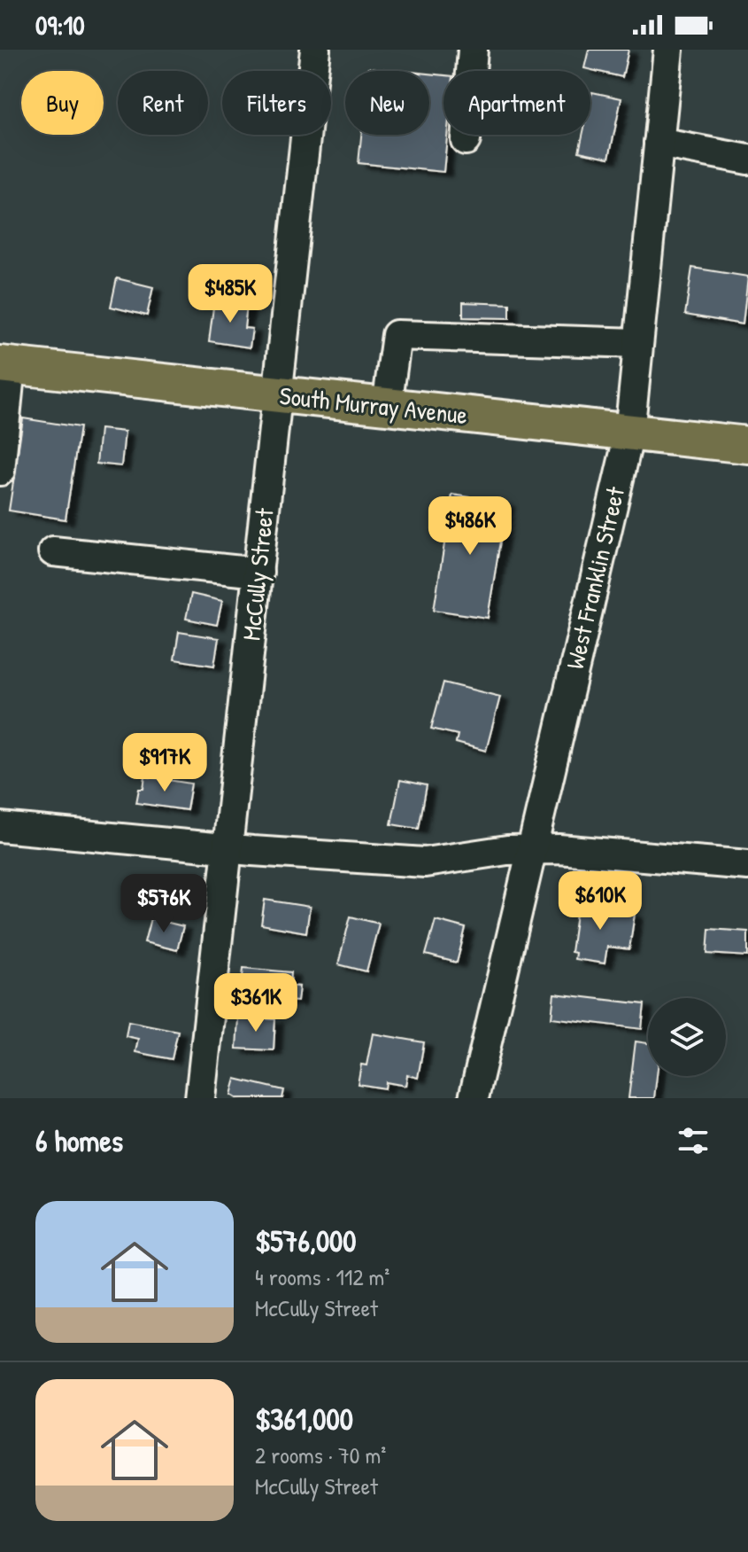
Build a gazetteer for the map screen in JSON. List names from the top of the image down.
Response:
{
  "streets": {
    "main road": ["South Murray Avenue"],
    "street": ["McCully Street", "West Franklin Street"]
  },
  "crossings": [
    ["South Murray Avenue", "McCully Street"],
    ["South Murray Avenue", "West Franklin Street"]
  ],
  "page": {
    "status": "09:10",
    "chip": [
      "Buy",
      "Rent",
      "Filters",
      "New",
      "Apartment"
    ],
    "price": [
      "$485K",
      "$486K",
      "$917K",
      "$610K",
      "$576K",
      "$361K"
    ],
    "heading": "6 homes",
    "list": [
      {
        "name": "$576,000",
        "note": "4 rooms · 112 m² · McCully Street"
      },
      {
        "name": "$361,000",
        "note": "2 rooms · 70 m² · McCully Street"
      }
    ]
  }
}
